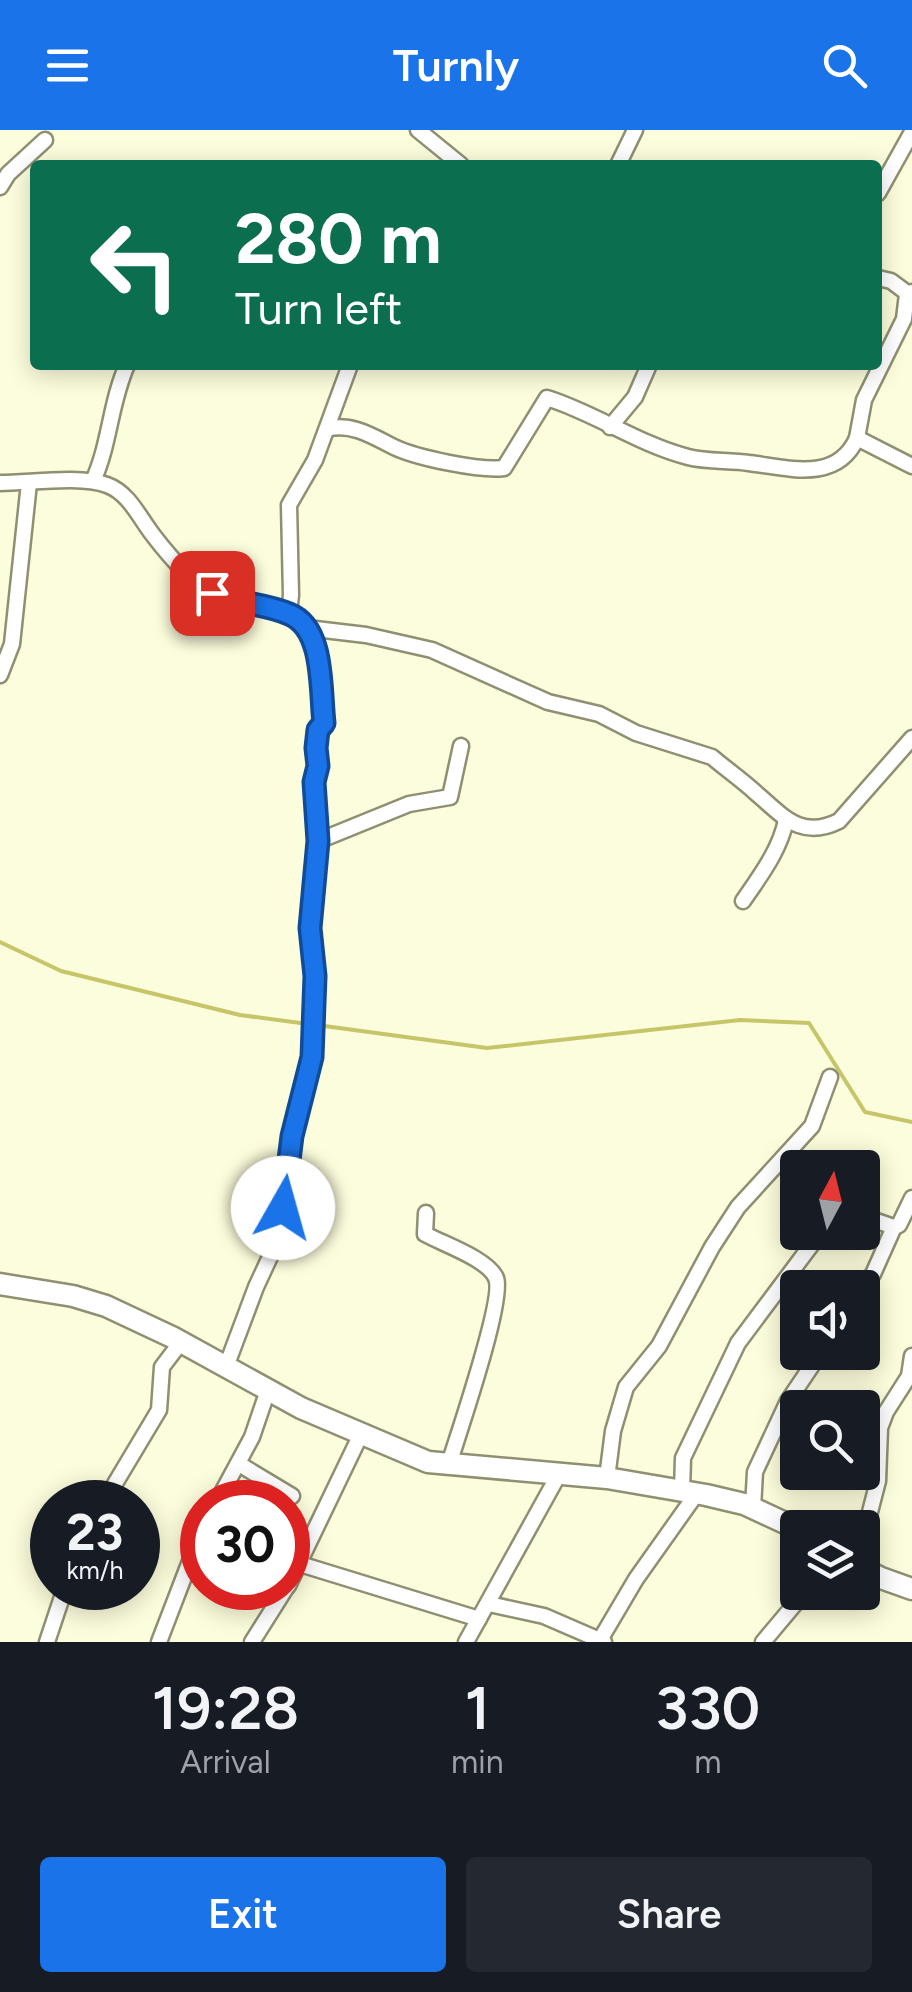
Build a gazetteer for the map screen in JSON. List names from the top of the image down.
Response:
{
  "north": "top",
  "page": {
    "header": "Turnly",
    "turn": ["280 m", "Turn left"],
    "speed": "23 km/h",
    "limit": "30",
    "eta": [
      "19:28",
      "Arrival",
      "1",
      "min",
      "330",
      "m"
    ],
    "buttons": ["Exit", "Share"]
  }
}
